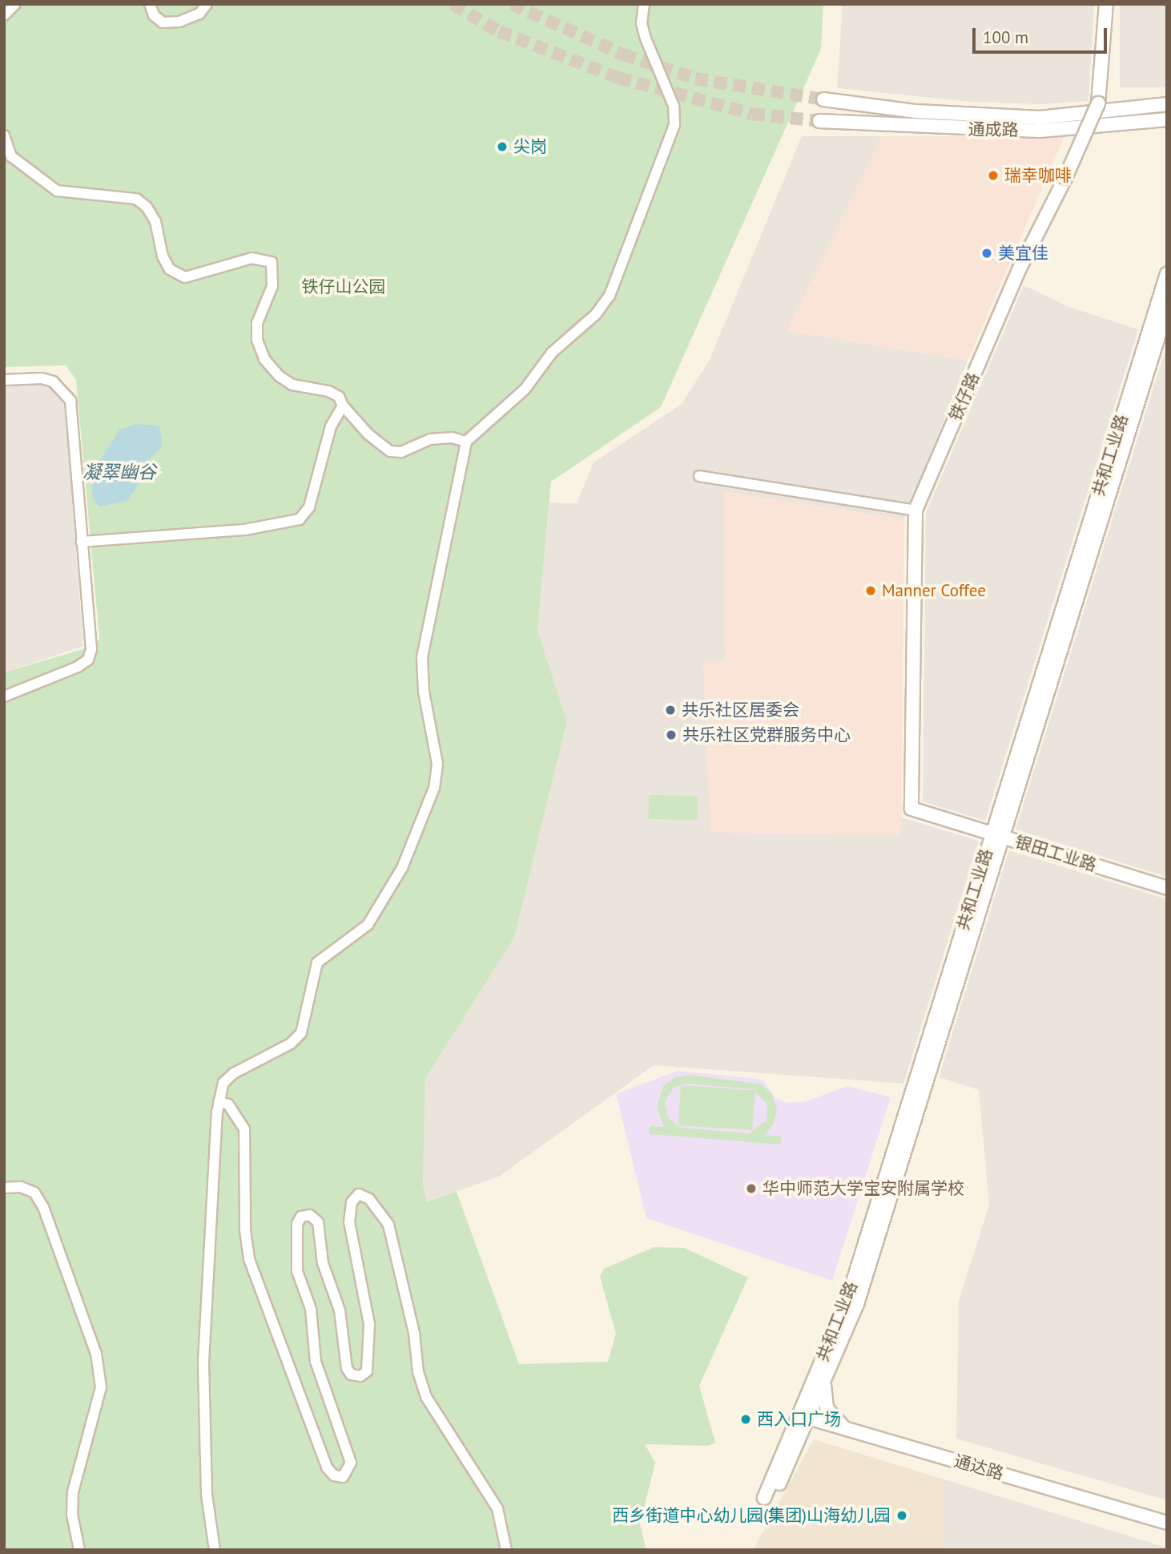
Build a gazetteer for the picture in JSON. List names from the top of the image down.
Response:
{
  "streets": {
    "street": [
      "通成路",
      "铁仔路",
      "共和工业路",
      "银田工业路",
      "通达路"
    ]
  },
  "crossings": [
    ["铁仔路", "银田工业路"],
    ["共和工业路", "银田工业路"],
    ["共和工业路", "通达路"]
  ],
  "water": ["凝翠幽谷"],
  "parks": ["铁仔山公园"],
  "places": [
    "尖岗",
    "瑞幸咖啡",
    "美宜佳",
    "Manner Coffee",
    "共乐社区居委会",
    "共乐社区党群服务中心",
    "华中师范大学宝安附属学校",
    "西入口广场",
    "西乡街道中心幼儿园(集团)山海幼儿园"
  ],
  "scale_bar": "100 m"
}
